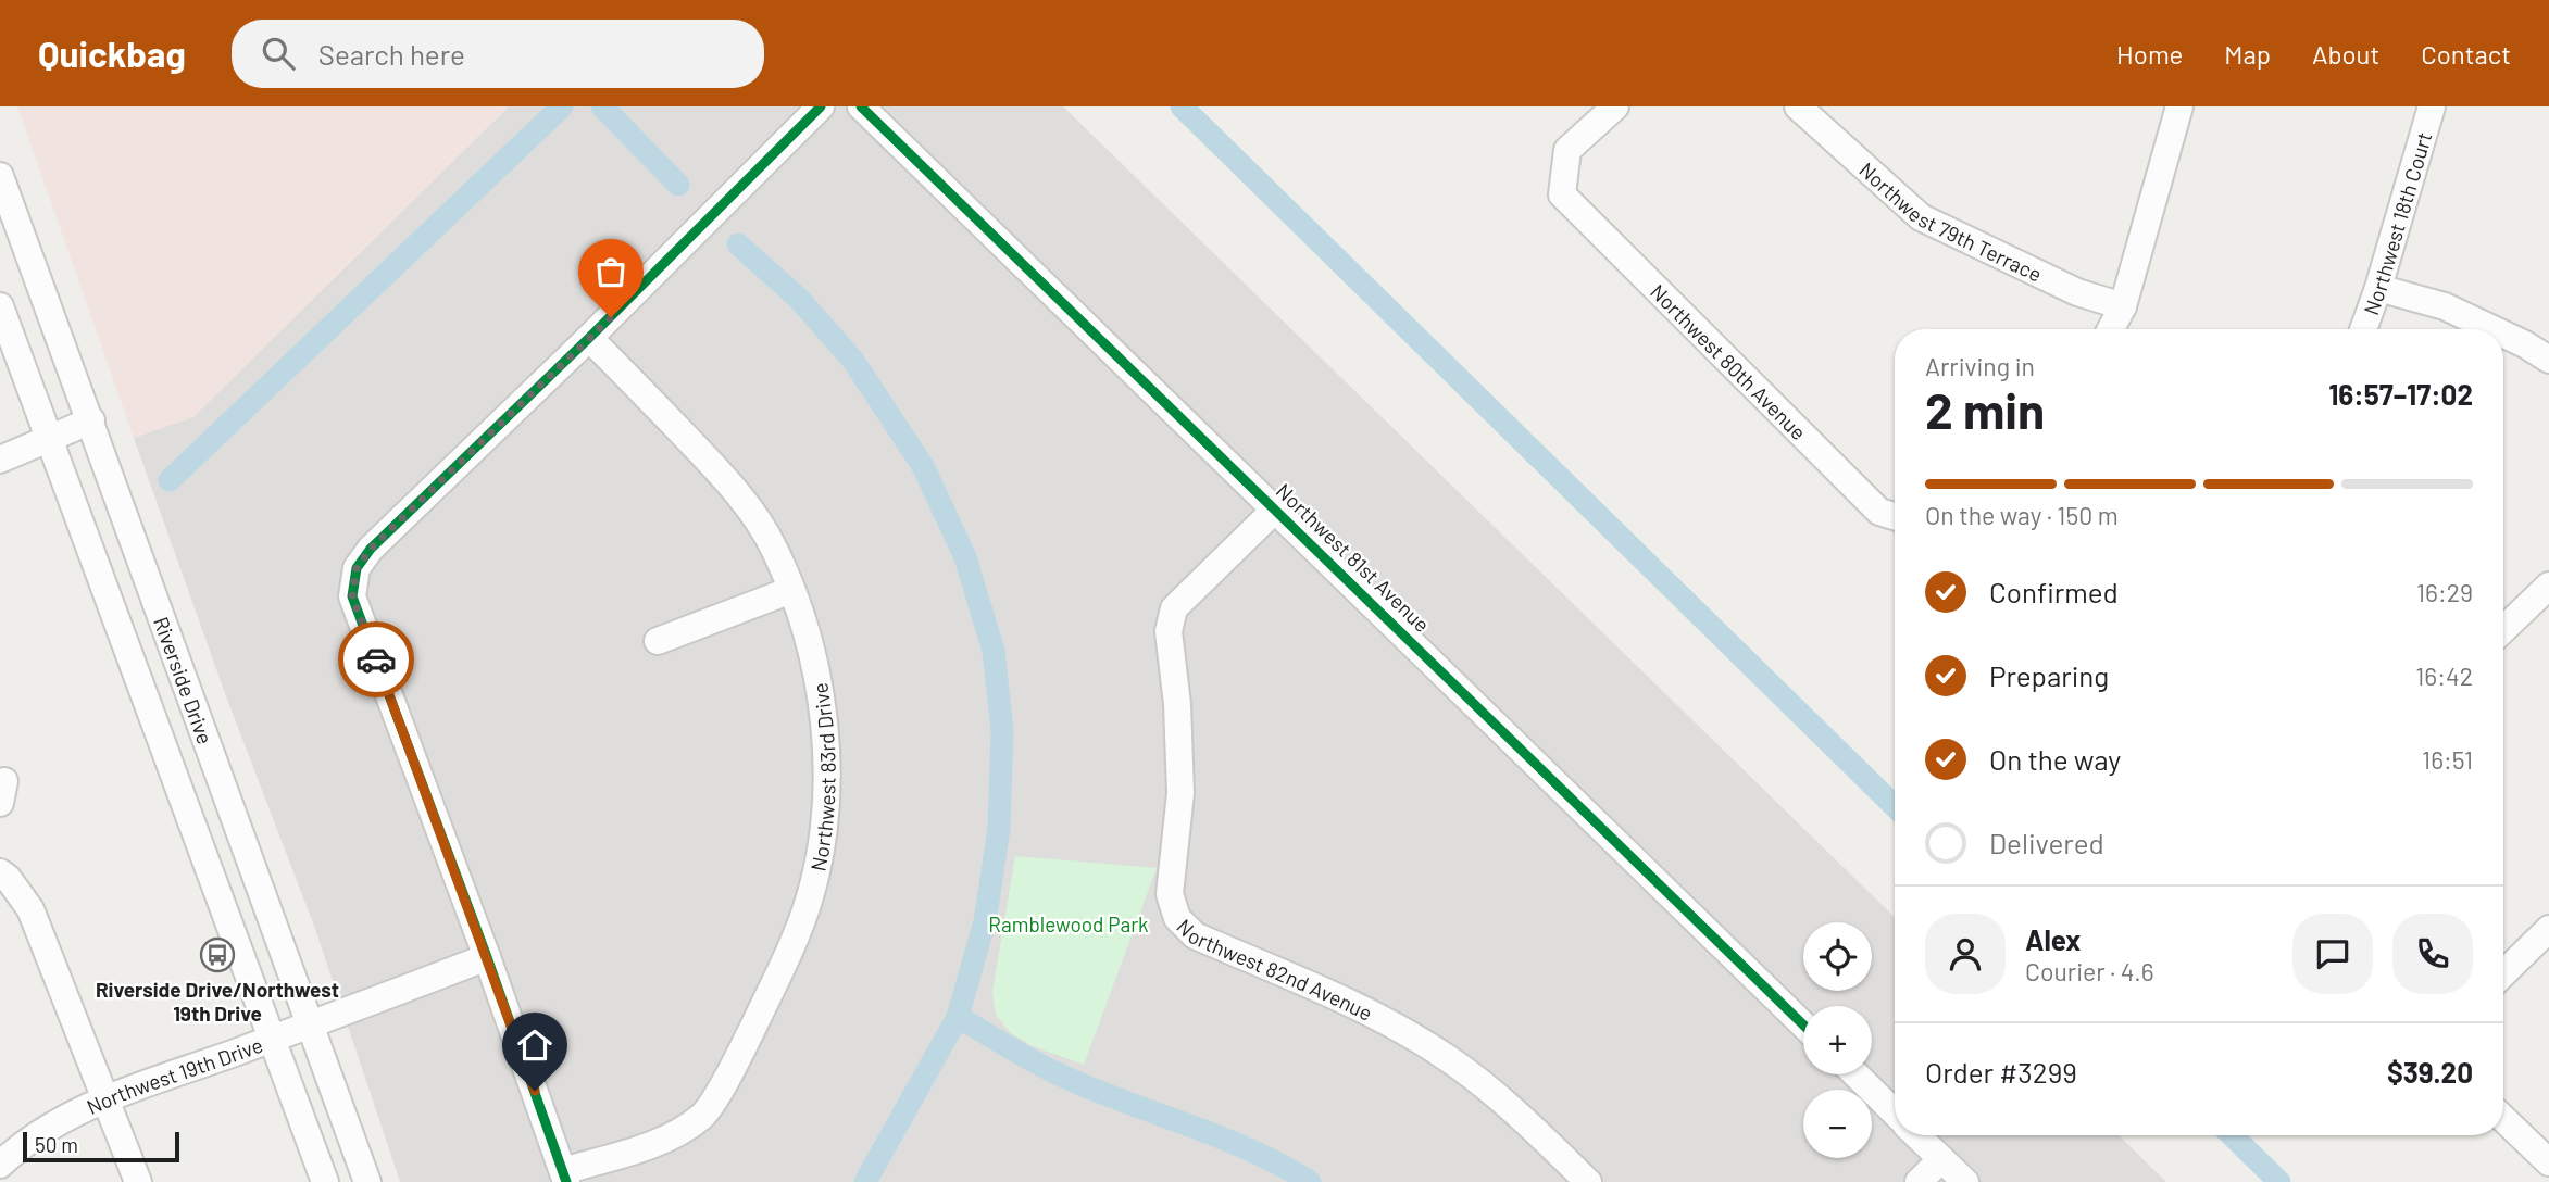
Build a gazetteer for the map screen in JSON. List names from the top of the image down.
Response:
{
  "streets": {
    "street": [
      "Northwest 79th Terrace",
      "Northwest 18th Court",
      "Northwest 80th Avenue",
      "Northwest 81st Avenue",
      "Riverside Drive",
      "Northwest 83rd Drive",
      "Northwest 82nd Avenue",
      "Northwest 19th Drive"
    ]
  },
  "crossings": [
    ["Northwest 81st Avenue", "Northwest 82nd Avenue"],
    ["Riverside Drive", "Northwest 19th Drive"]
  ],
  "parks": ["Ramblewood Park"],
  "places": {
    "bus stop": ["Riverside Drive/Northwest 19th Drive"]
  },
  "scale_bar": "50 m",
  "page": {
    "header": "Quickbag",
    "search": "Search here",
    "nav": [
      "Home",
      "Map",
      "About",
      "Contact"
    ],
    "heading": ["2 min", "Arriving in", "16:57–17:02"],
    "panel": [
      "Alex",
      "Courier · 4.6",
      "Order #3299",
      "$39.20"
    ],
    "bar": "On the way · 150 m",
    "list": [
      ["Confirmed", "16:29"],
      ["Preparing", "16:42"],
      ["On the way", "16:51"],
      "Delivered"
    ],
    "map_buttons": ["+", "−"],
    "scale": "50 m"
  }
}
